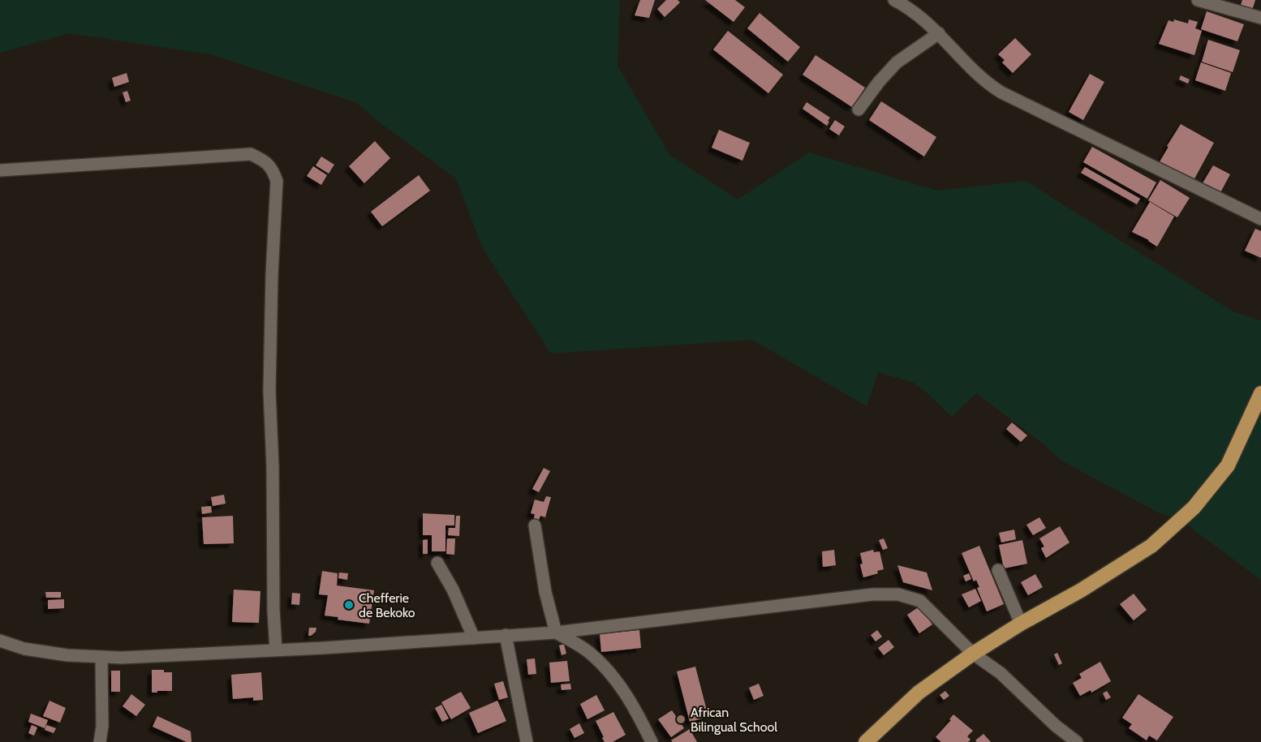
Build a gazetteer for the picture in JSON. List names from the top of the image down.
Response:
{
  "places": ["Chefferie de Bekoko", "African Bilingual School"]
}
